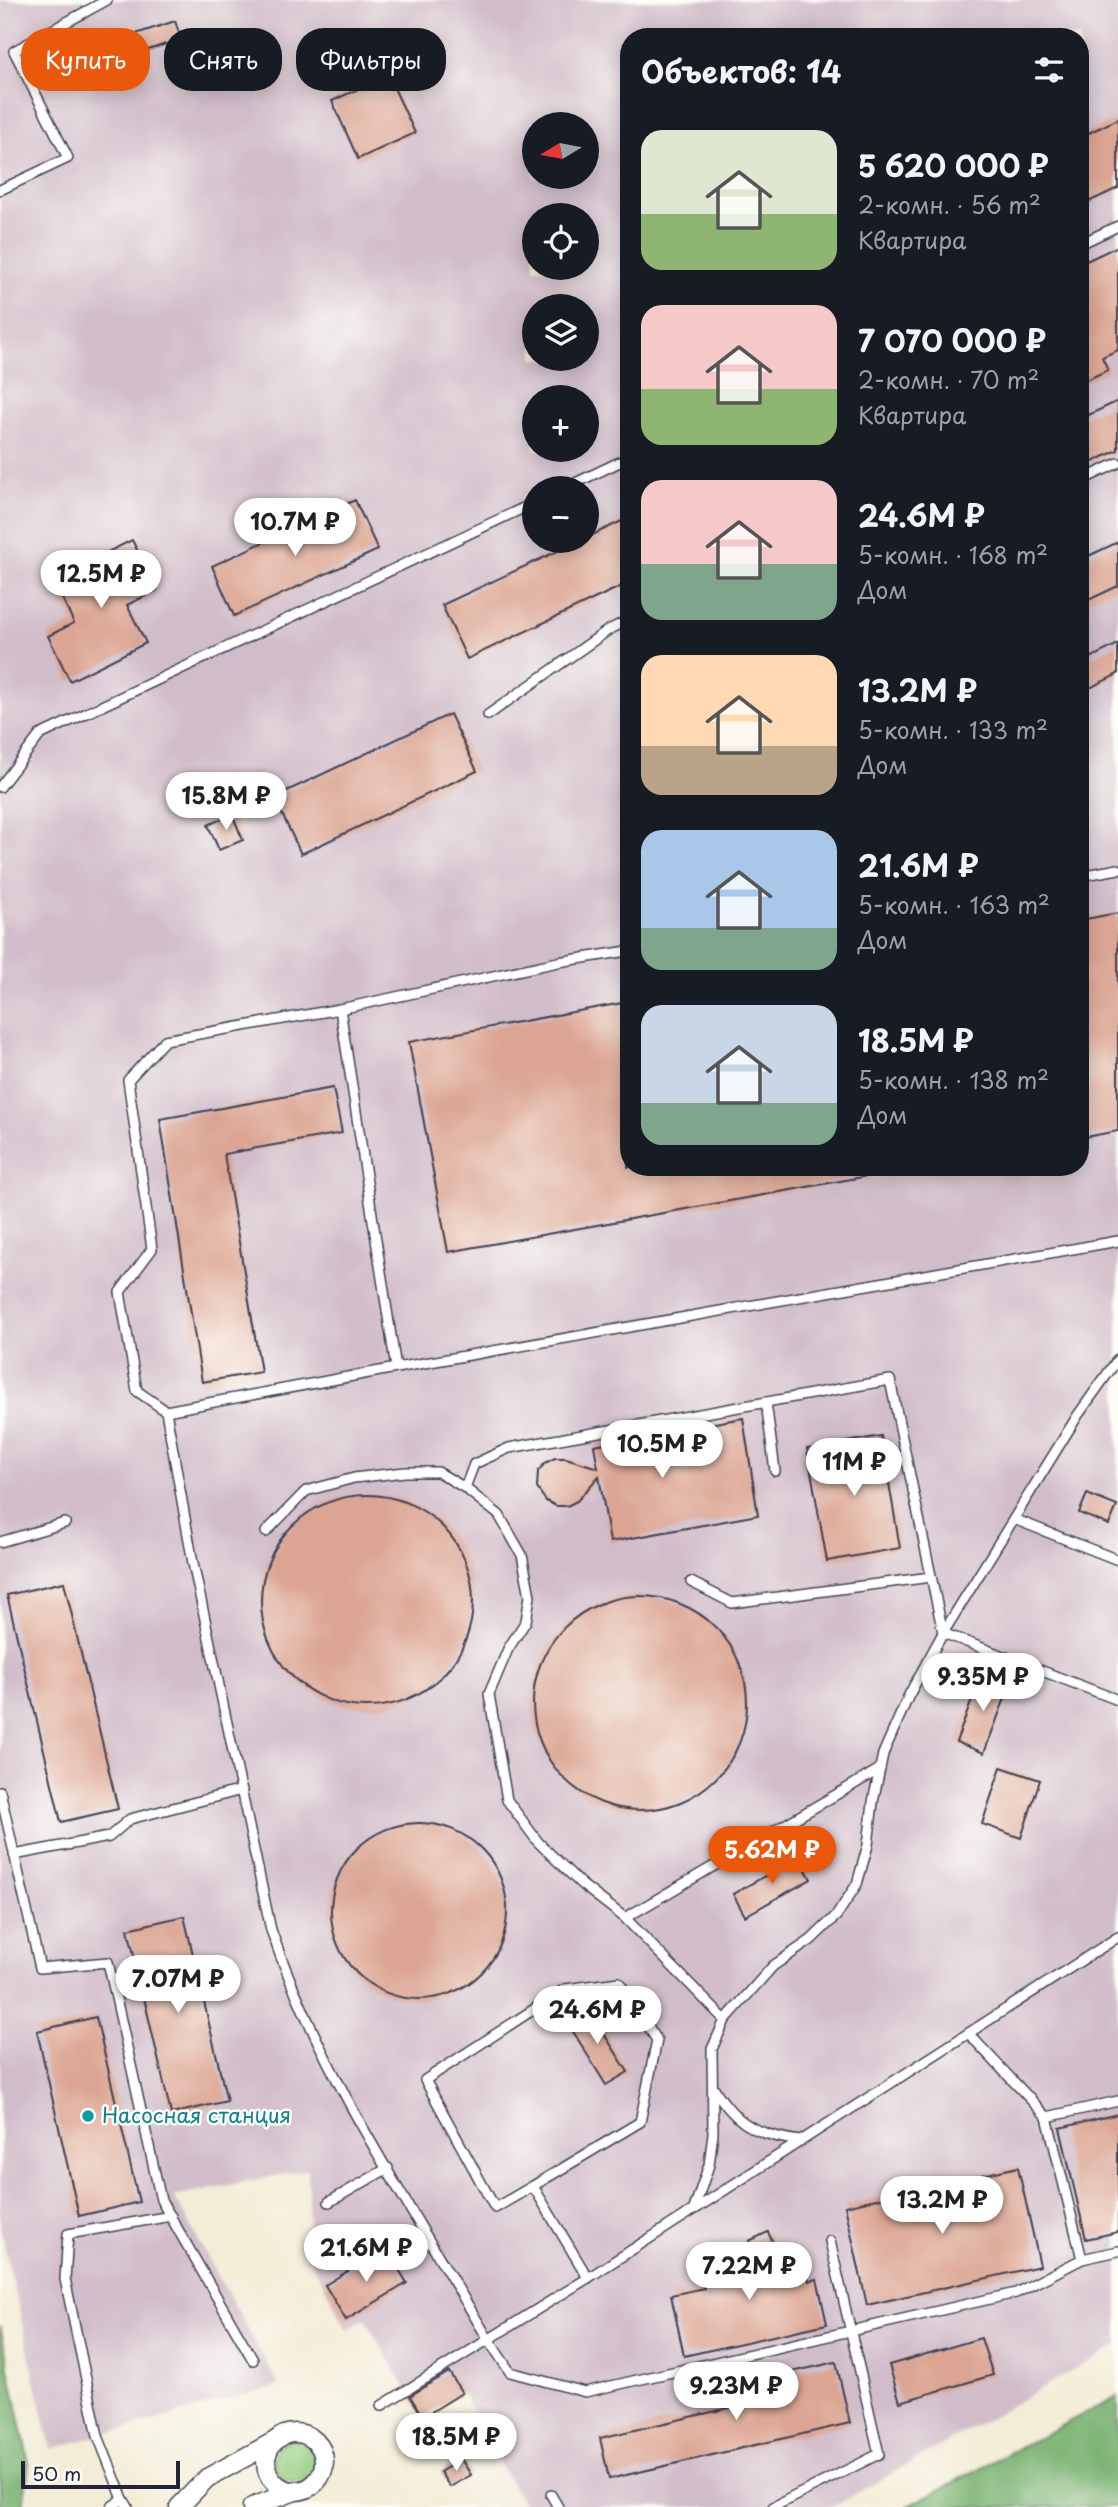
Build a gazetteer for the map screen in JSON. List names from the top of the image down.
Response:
{
  "places": ["Насосная станция"],
  "scale_bar": "50 m",
  "north": "left",
  "page": {
    "chip": ["Купить", "Снять", "Фильтры"],
    "heading": "Объектов: 14",
    "map_buttons": ["+", "−"],
    "list": [
      {
        "name": "5 620 000 ₽",
        "note": "2-комн. · 56 m² · Квартира"
      },
      {
        "name": "7 070 000 ₽",
        "note": "2-комн. · 70 m² · Квартира"
      },
      {
        "name": "24.6M ₽",
        "note": "5-комн. · 168 m² · Дом"
      },
      {
        "name": "13.2M ₽",
        "note": "5-комн. · 133 m² · Дом"
      },
      {
        "name": "21.6M ₽",
        "note": "5-комн. · 163 m² · Дом"
      },
      {
        "name": "18.5M ₽",
        "note": "5-комн. · 138 m² · Дом"
      }
    ],
    "price": [
      "10.7M ₽",
      "12.5M ₽",
      "15.8M ₽",
      "10.5M ₽",
      "11M ₽",
      "9.35M ₽",
      "5.62M ₽",
      "7.07M ₽",
      "24.6M ₽",
      "13.2M ₽",
      "21.6M ₽",
      "7.22M ₽",
      "9.23M ₽",
      "18.5M ₽"
    ],
    "scale": "50 m"
  }
}
